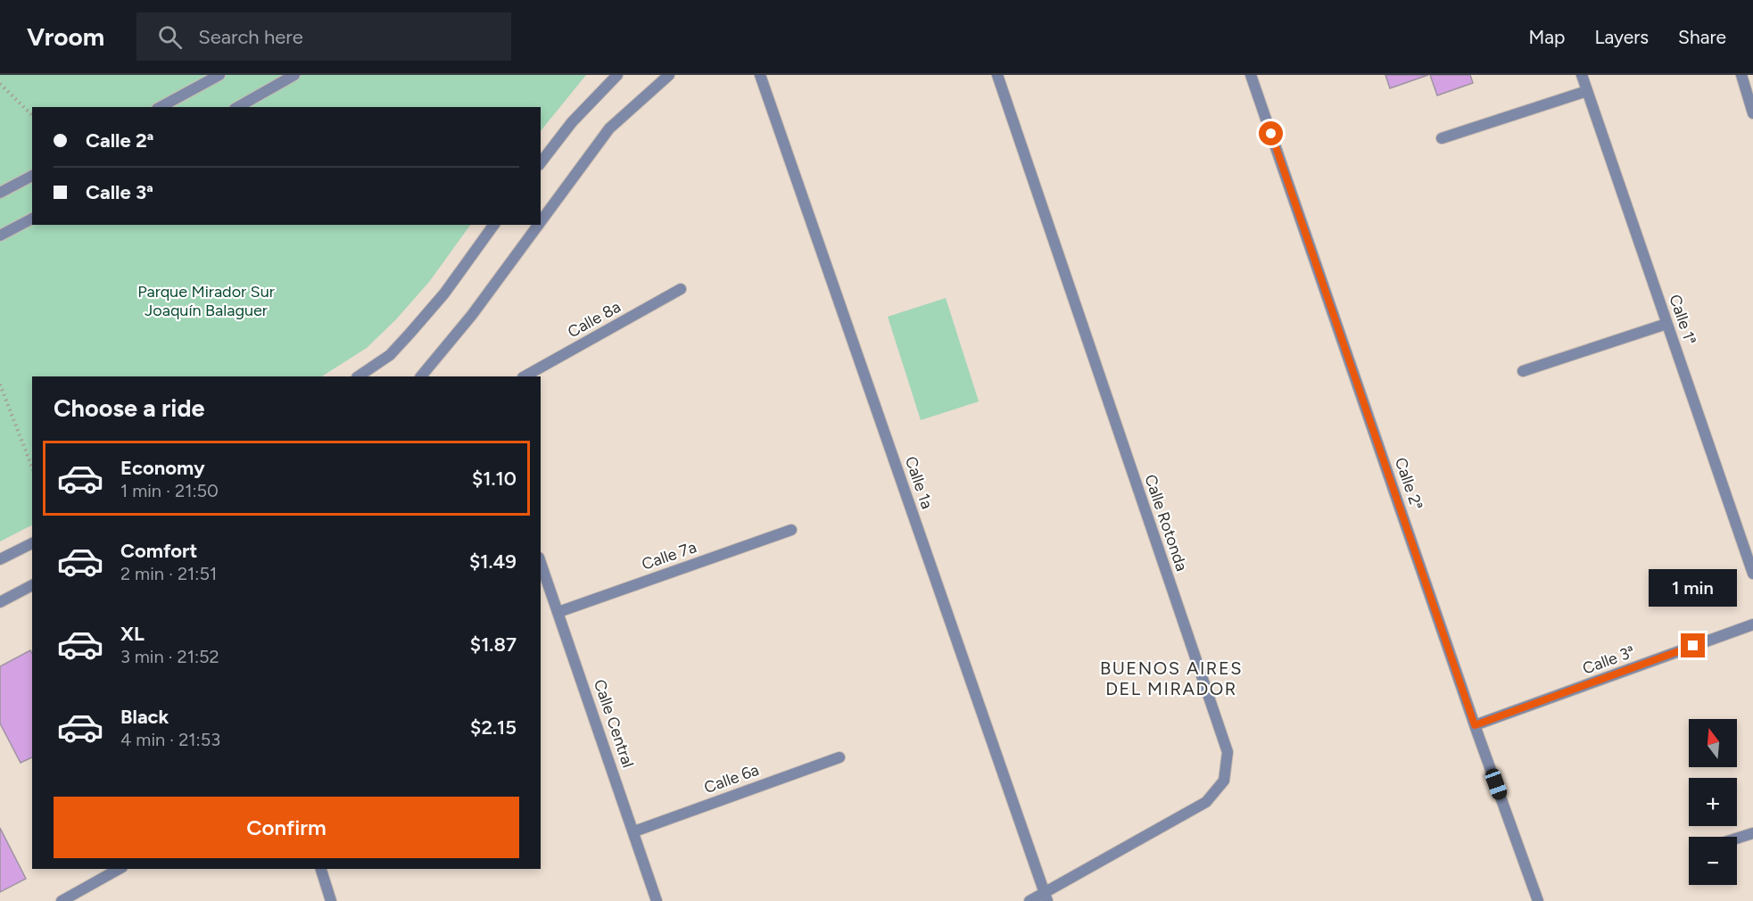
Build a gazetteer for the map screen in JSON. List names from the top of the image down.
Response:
{
  "streets": {
    "street": [
      "Calle 8a",
      "Calle 1ª",
      "Calle 1a",
      "Calle 2ª",
      "Calle Rotonda",
      "Calle 7a",
      "Calle 3ª",
      "Calle Central",
      "Calle 6a"
    ]
  },
  "crossings": [
    ["Calle 1a", "Calle Rotonda"],
    ["Calle 2ª", "Calle 3ª"],
    ["Calle 7a", "Calle Central"],
    ["Calle Central", "Calle 6a"]
  ],
  "districts": ["BUENOS AIRES DEL MIRADOR"],
  "parks": ["Parque Mirador Sur Joaquín Balaguer"],
  "north": "top",
  "page": {
    "header": "Vroom",
    "search": "Search here",
    "nav": ["Map", "Layers", "Share"],
    "banner": ["Calle 2ª", "Calle 3ª"],
    "heading": "Choose a ride",
    "list": [
      {
        "name": "Economy",
        "note": "1 min · 21:50",
        "value": "$1.10"
      },
      {
        "name": "Comfort",
        "note": "2 min · 21:51",
        "value": "$1.49"
      },
      {
        "name": "XL",
        "note": "3 min · 21:52",
        "value": "$1.87"
      },
      {
        "name": "Black",
        "note": "4 min · 21:53",
        "value": "$2.15"
      }
    ],
    "bubble": "1 min",
    "map_buttons": ["+", "−"],
    "buttons": "Confirm"
  }
}
